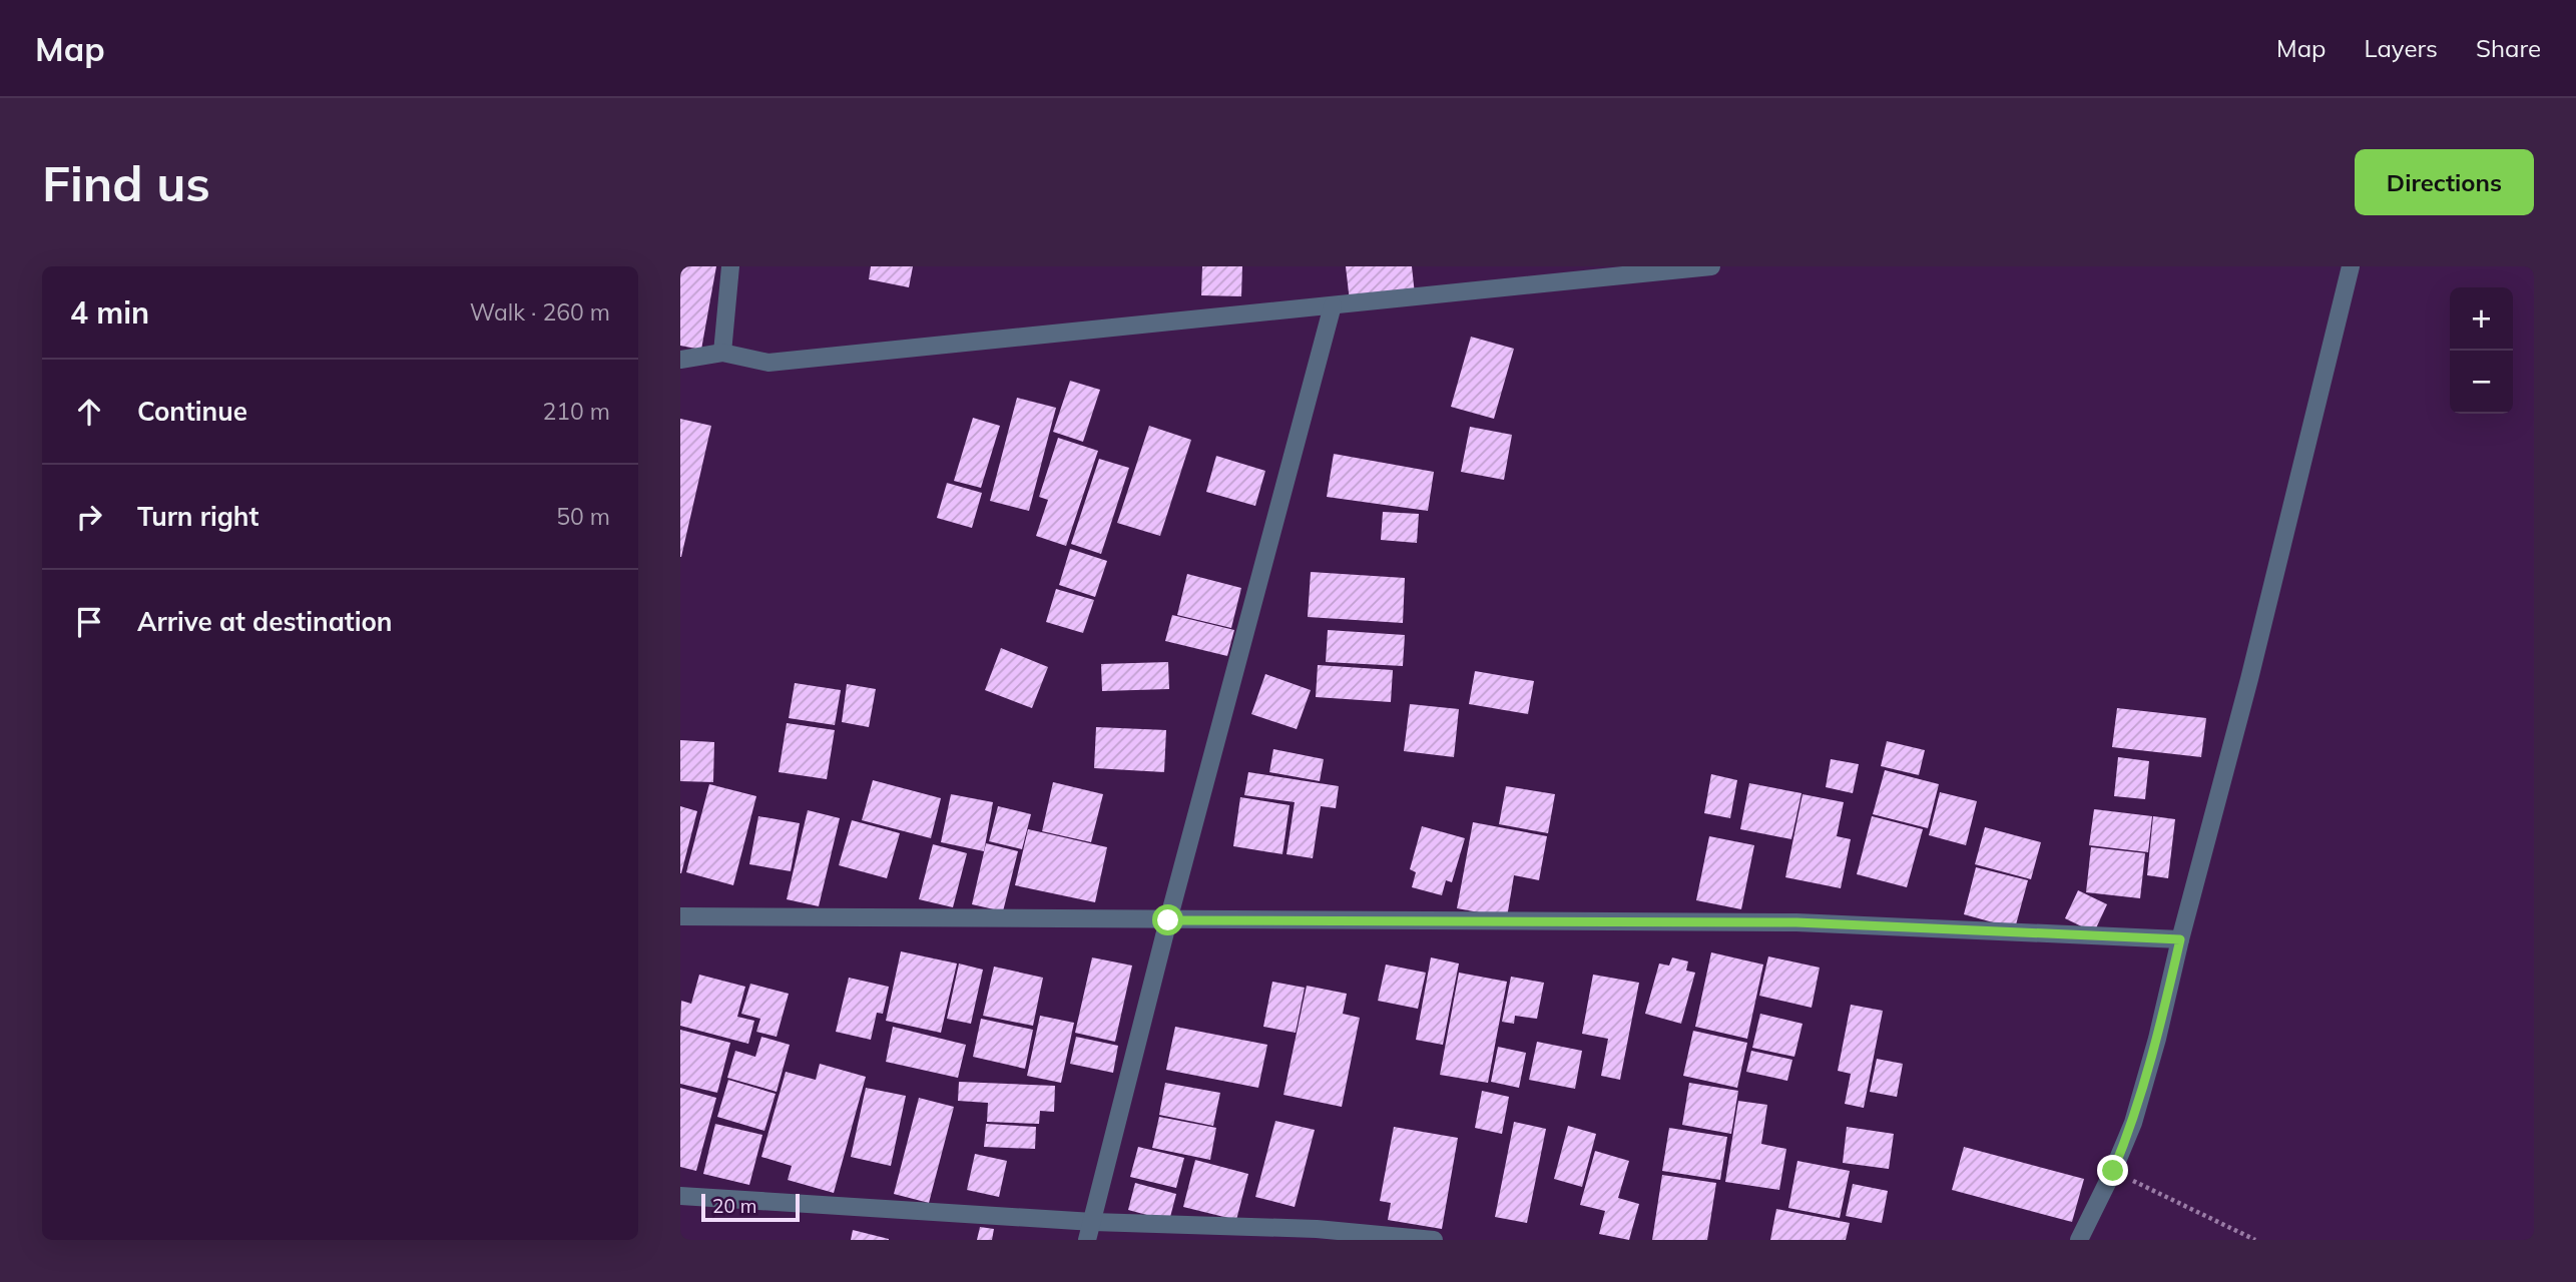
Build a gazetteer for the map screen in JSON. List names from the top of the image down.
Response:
{
  "scale_bar": "20 m",
  "page": {
    "header": "Map",
    "nav": ["Map", "Layers", "Share"],
    "buttons": "Directions",
    "title": "Find us",
    "heading": ["4 min", "Walk · 260 m"],
    "map_buttons": ["+", "−"],
    "list": [
      ["Continue", "210 m"],
      ["Turn right", "50 m"],
      "Arrive at destination"
    ],
    "scale": "20 m"
  }
}
